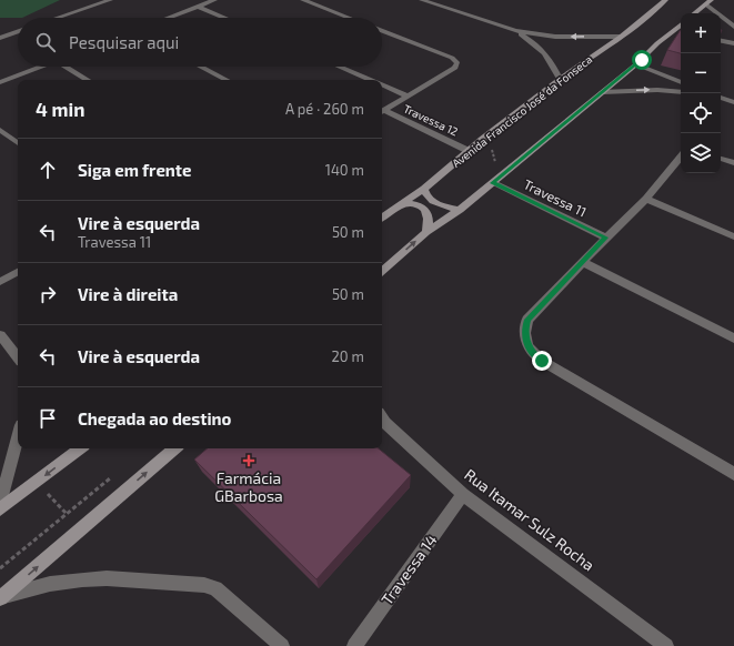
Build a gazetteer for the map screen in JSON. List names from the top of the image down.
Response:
{
  "streets": {
    "main road": ["Avenida Francisco José da Fonseca"],
    "street": [
      "Travessa 12",
      "Travessa 11",
      "Rua Itamar Sulz Rocha",
      "Travessa 14"
    ]
  },
  "crossings": [
    ["Avenida Francisco José da Fonseca", "Travessa 12"],
    ["Rua Itamar Sulz Rocha", "Travessa 14"]
  ],
  "places": {
    "health": ["Farmácia GBarbosa"]
  },
  "page": {
    "map_buttons": ["+", "−"],
    "search": "Pesquisar aqui",
    "heading": ["4 min", "A pé · 260 m"],
    "list": [
      ["Siga em frente", "140 m"],
      ["Vire à esquerda", "Travessa 11", "50 m"],
      ["Vire à direita", "50 m"],
      ["Vire à esquerda", "20 m"],
      "Chegada ao destino"
    ]
  }
}
